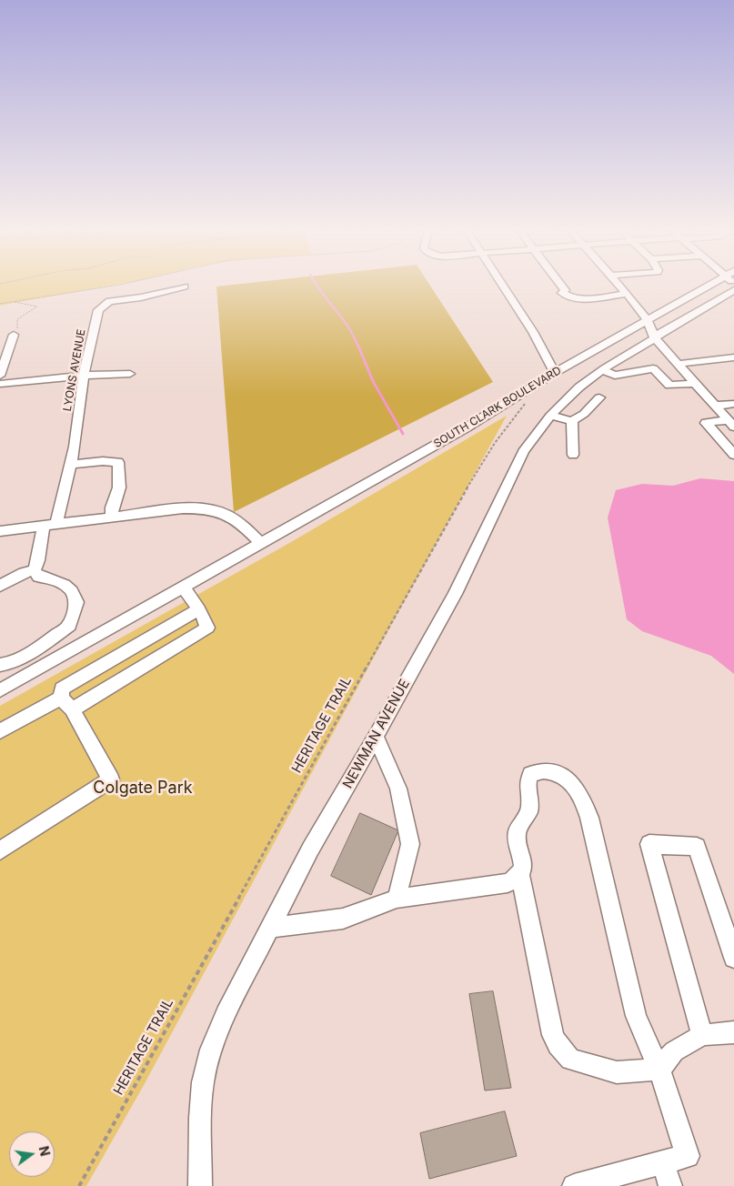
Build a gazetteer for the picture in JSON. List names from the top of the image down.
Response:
{
  "streets": {
    "street": ["LYONS AVENUE", "SOUTH CLARK BOULEVARD", "NEWMAN AVENUE"],
    "path": ["HERITAGE TRAIL"]
  },
  "parks": ["Colgate Park"],
  "north": "right"
}
